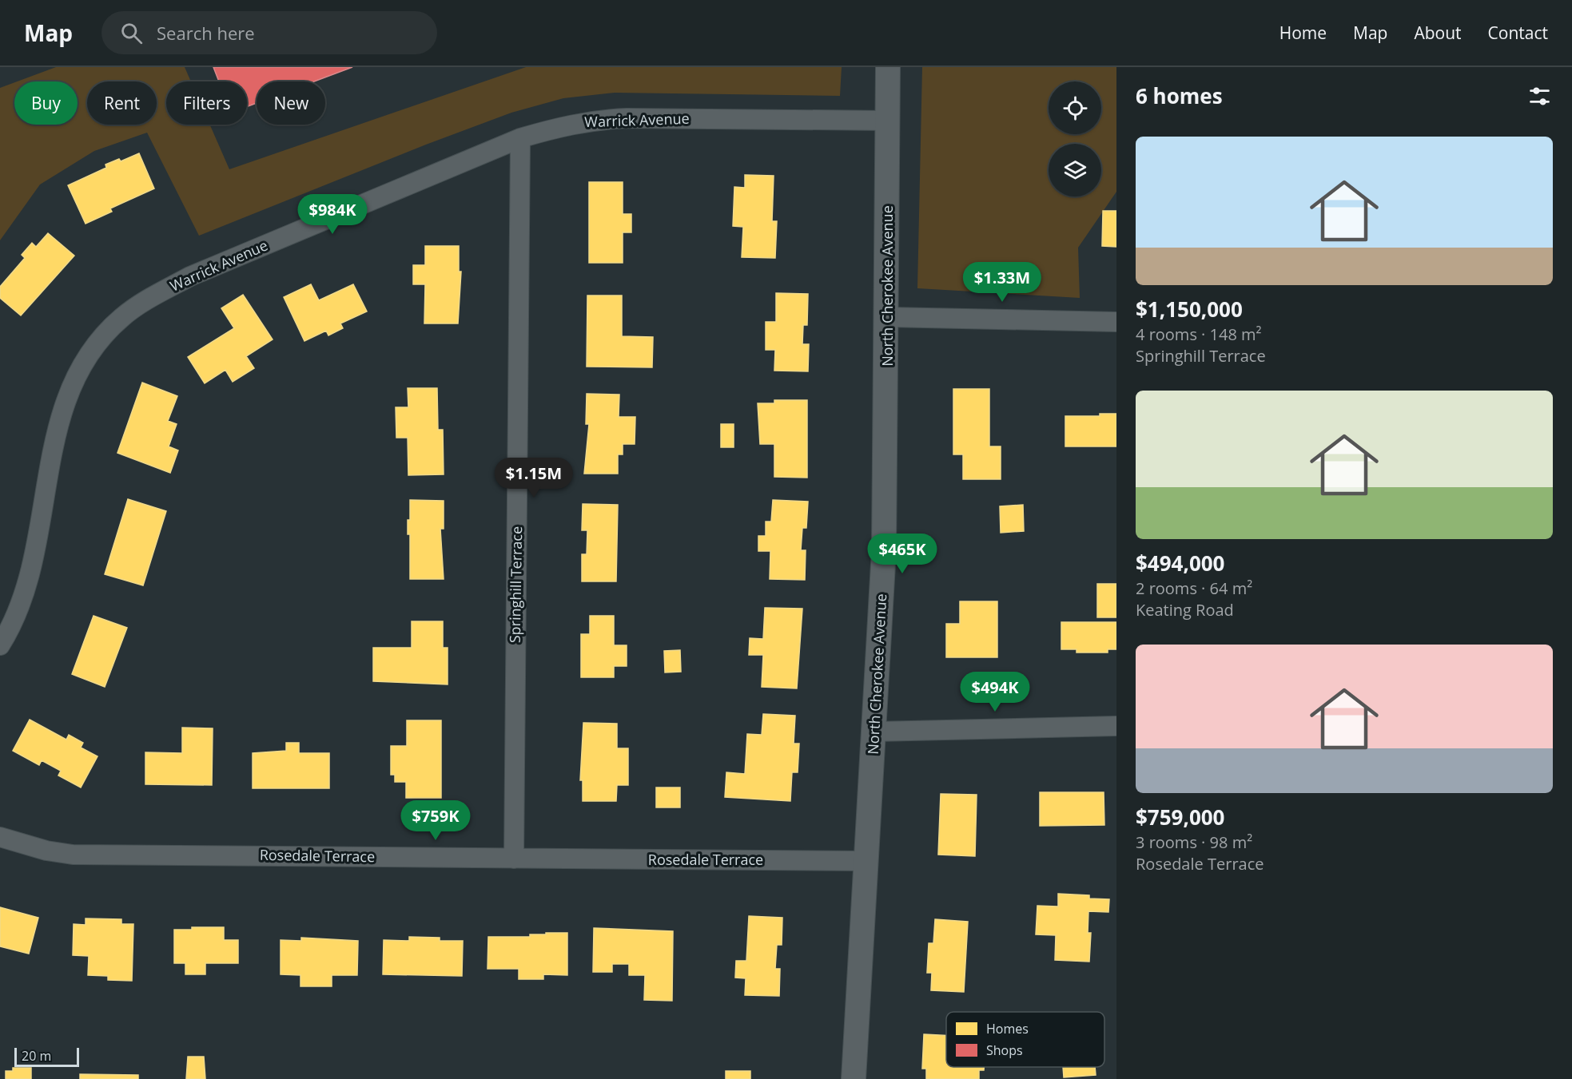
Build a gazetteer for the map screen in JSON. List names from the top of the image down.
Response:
{
  "streets": {
    "street": [
      "Warrick Avenue",
      "North Cherokee Avenue",
      "Springhill Terrace",
      "Rosedale Terrace"
    ]
  },
  "crossings": [
    ["Warrick Avenue", "North Cherokee Avenue"],
    ["Warrick Avenue", "Springhill Terrace"],
    ["North Cherokee Avenue", "Rosedale Terrace"],
    ["Springhill Terrace", "Rosedale Terrace"]
  ],
  "legend": ["Homes", "Shops"],
  "scale_bar": "20 m",
  "page": {
    "header": "Map",
    "search": "Search here",
    "nav": [
      "Home",
      "Map",
      "About",
      "Contact"
    ],
    "heading": "6 homes",
    "chip": [
      "Buy",
      "Rent",
      "Filters",
      "New"
    ],
    "list": [
      {
        "name": "$1,150,000",
        "note": "4 rooms · 148 m² · Springhill Terrace"
      },
      {
        "name": "$494,000",
        "note": "2 rooms · 64 m² · Keating Road"
      },
      {
        "name": "$759,000",
        "note": "3 rooms · 98 m² · Rosedale Terrace"
      }
    ],
    "price": [
      "$984K",
      "$1.33M",
      "$1.15M",
      "$465K",
      "$494K",
      "$759K"
    ],
    "scale": "20 m"
  }
}
